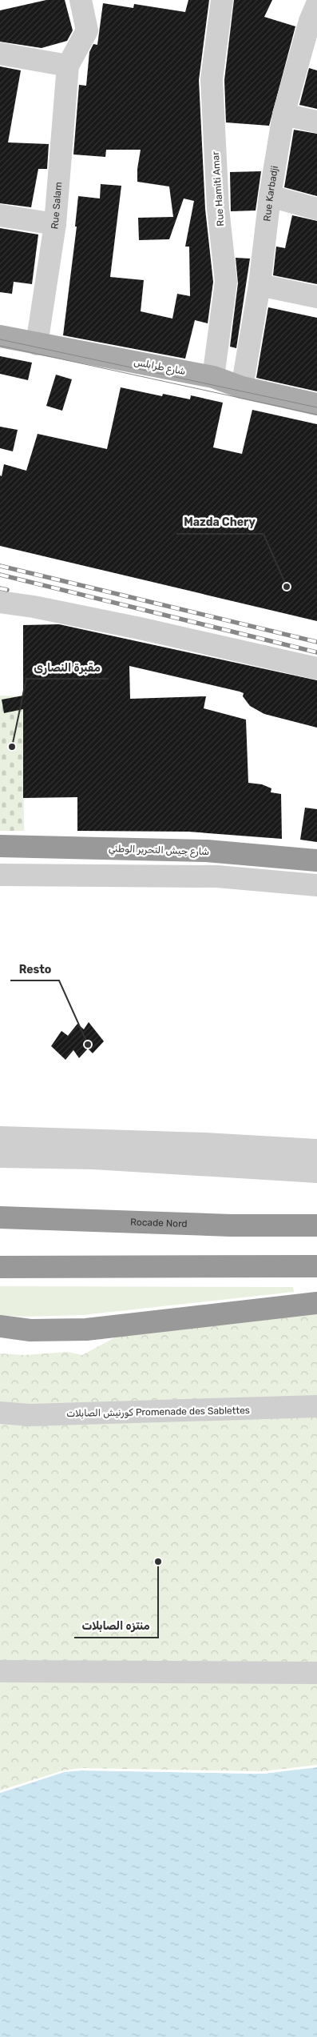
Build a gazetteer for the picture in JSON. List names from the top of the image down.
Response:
{
  "streets": {
    "highway": ["شارع جيش التحرير الوطني", "Rocade Nord"],
    "main road": ["شارع طرابلس"],
    "street": [
      "Rue Hamiti Amar",
      "Rue Karbadji",
      "Rue Salam",
      "كورنيش الصابلات Promenade des Sablettes"
    ]
  },
  "crossings": [
    ["Rue Hamiti Amar", "شارع طرابلس"],
    ["Rue Karbadji", "شارع طرابلس"],
    ["Rue Salam", "شارع طرابلس"]
  ],
  "places": [
    "Mazda Chery",
    "مقبرة النصارى",
    "Resto",
    "منتزه الصابلات"
  ]
}
